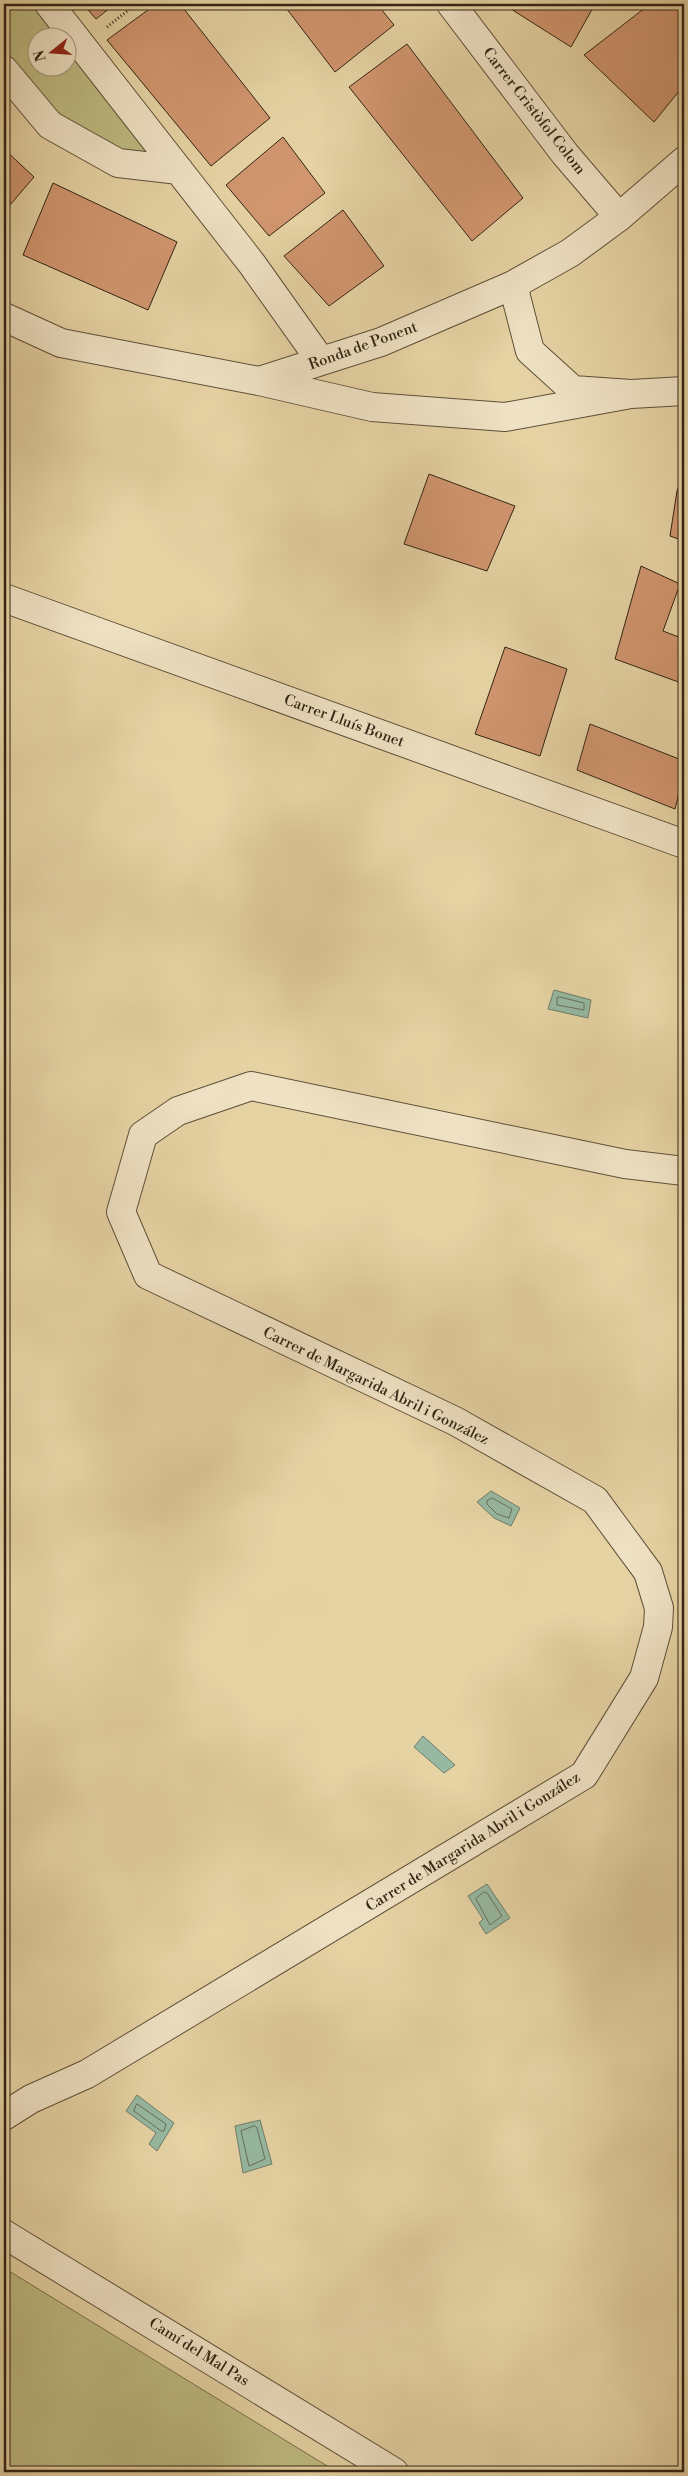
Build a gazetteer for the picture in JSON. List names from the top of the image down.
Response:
{
  "streets": {
    "street": [
      "Carrer Cristòfol Colom",
      "Ronda de Ponent",
      "Carrer Lluís Bonet",
      "Carrer de Margarida Abril i González",
      "Camí del Mal Pas"
    ]
  },
  "crossings": [
    ["Carrer Cristòfol Colom", "Ronda de Ponent"]
  ],
  "north": "left"
}
